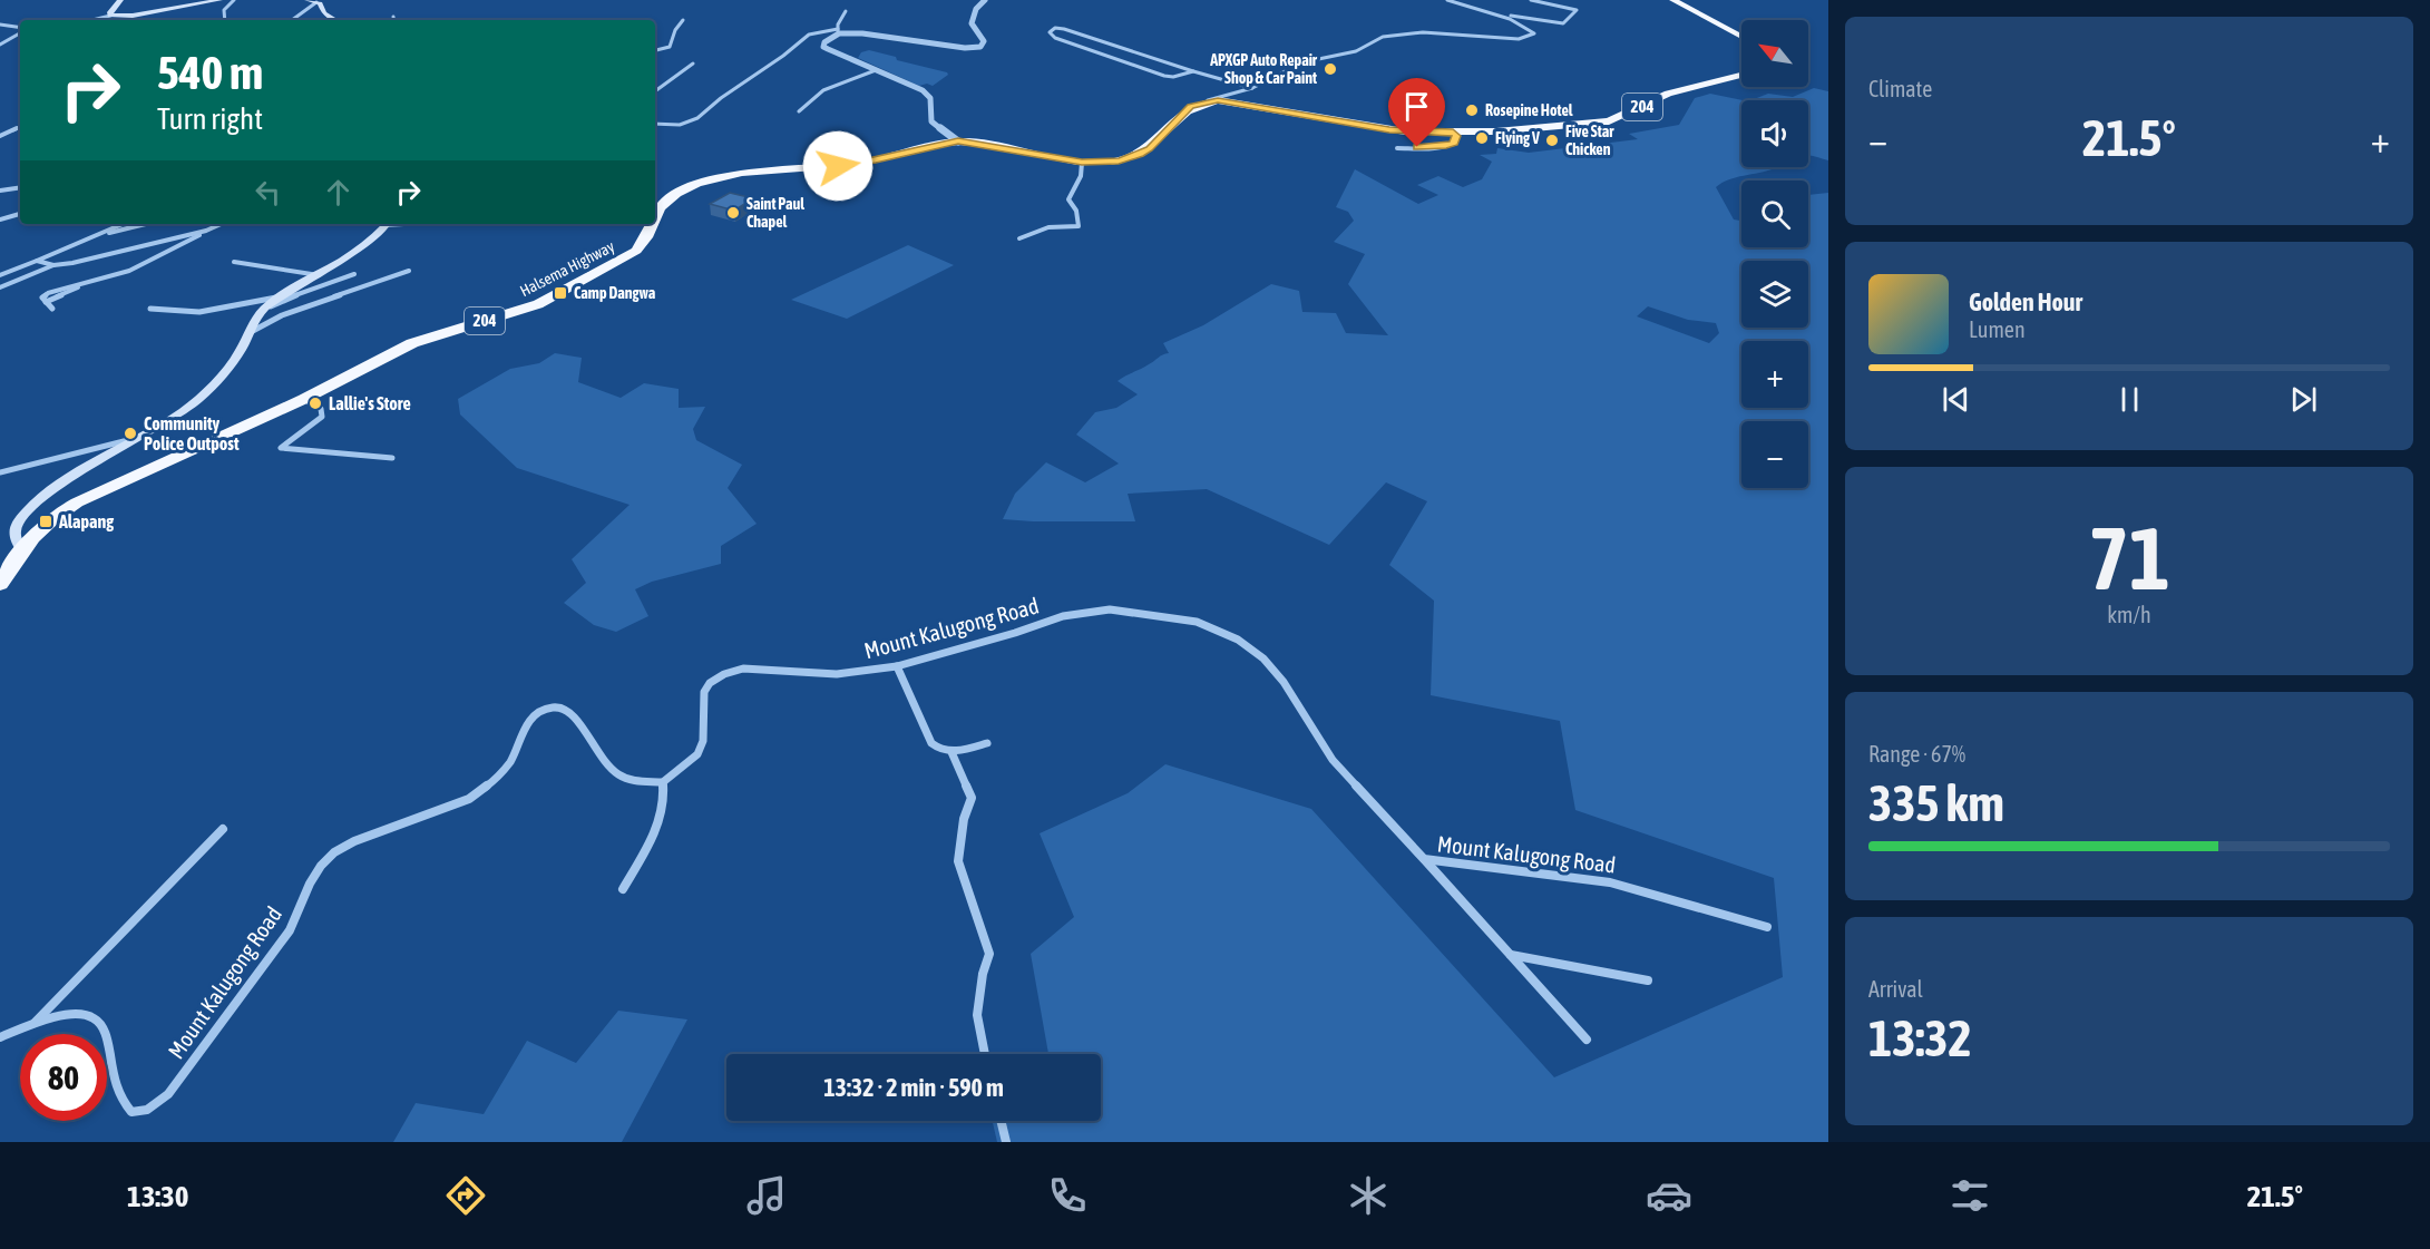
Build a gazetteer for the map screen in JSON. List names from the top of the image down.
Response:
{
  "streets": {
    "highway": ["204", "Halsema Highway"],
    "street": ["Mount Kalugong Road"]
  },
  "crossings": [
    ["204", "Halsema Highway"]
  ],
  "places": {
    "other": [
      "APXGP Auto Repair Shop & Car Paint",
      "Rosepine Hotel",
      "Flying V",
      "Five Star Chicken",
      "Saint Paul Chapel",
      "Lallie's Store",
      "Community Police Outpost"
    ],
    "transit": ["Camp Dangwa", "Alapang"]
  },
  "north": "top left",
  "page": {
    "tile": [
      "Climate",
      ["71", "km/h"],
      ["Range · 67%", "335 km"],
      ["Arrival", "13:32"]
    ],
    "map_buttons": ["+", "−"],
    "turn": ["540 m", "Turn right"],
    "heat": ["−", "21.5°", "+"],
    "song": ["Golden Hour", "Lumen"],
    "limit": "80",
    "trip": "13:32 · 2 min · 590 m",
    "tabs": ["13:30", "21.5°"]
  }
}
